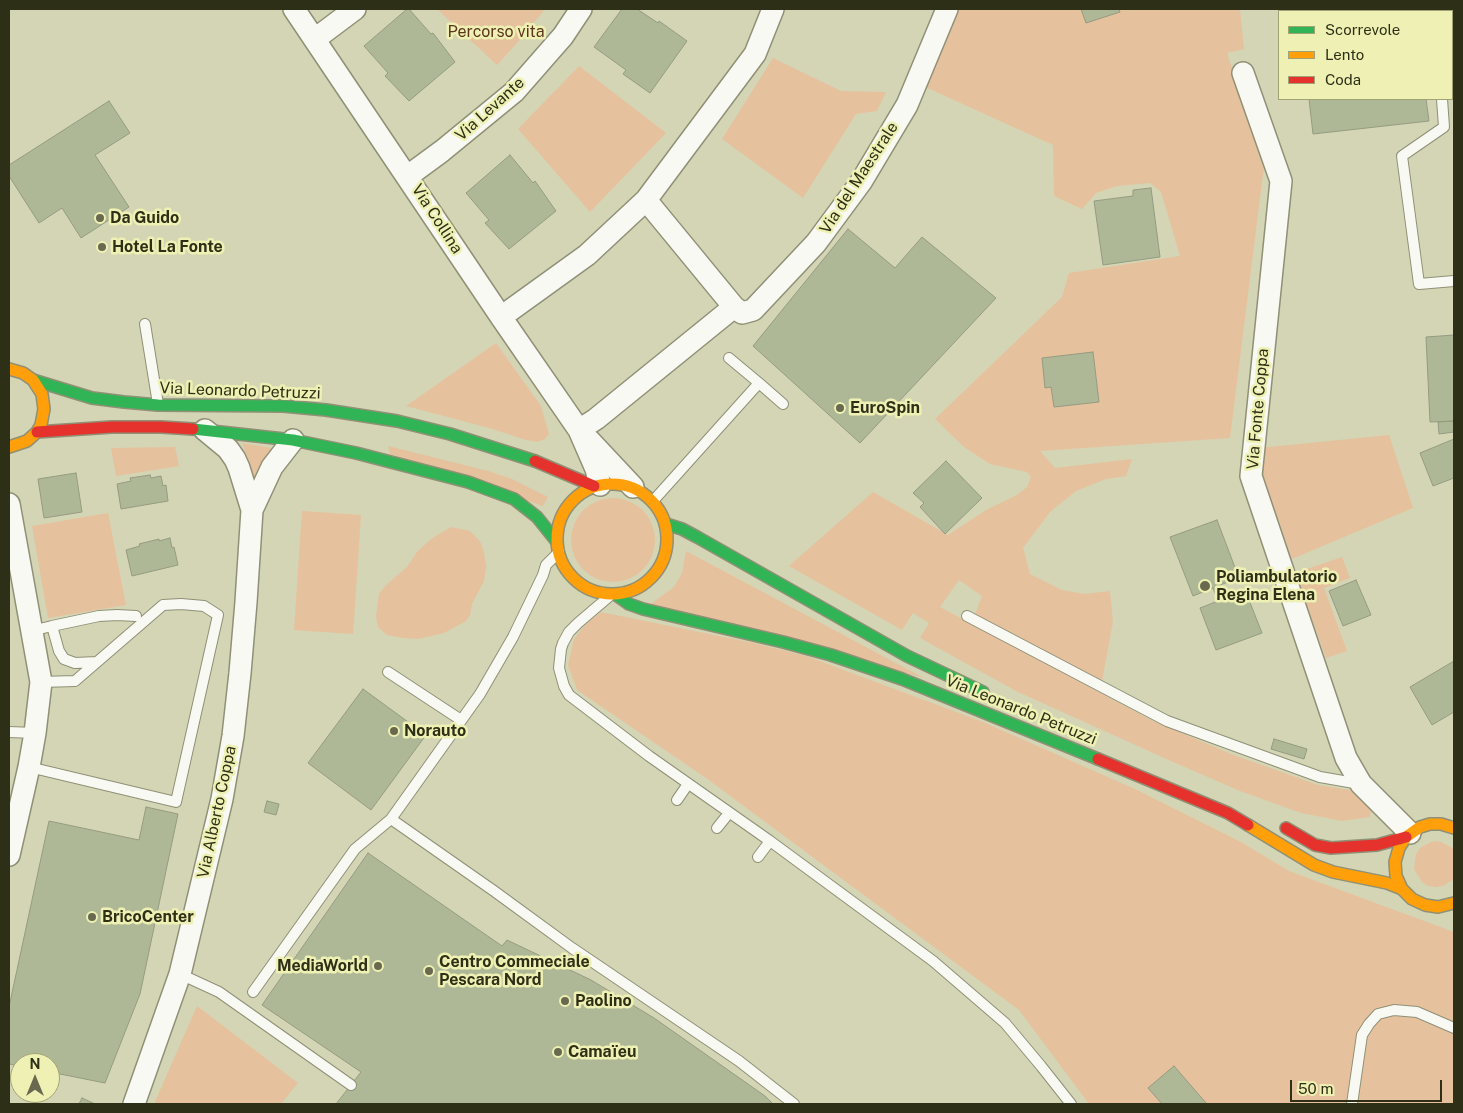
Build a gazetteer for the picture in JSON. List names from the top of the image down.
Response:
{
  "streets": {
    "main road": ["Via Leonardo Petruzzi"],
    "street": [
      "Via Levante",
      "Via del Maestrale",
      "Via Collina",
      "Via Fonte Coppa",
      "Via Alberto Coppa"
    ]
  },
  "crossings": [
    ["Via Levante", "Via Collina"],
    ["Via Collina", "Via Leonardo Petruzzi"]
  ],
  "parks": ["Percorso vita"],
  "places": [
    "Da Guido",
    "Hotel La Fonte",
    "EuroSpin",
    "Poliambulatorio Regina Elena",
    "Norauto",
    "BricoCenter",
    "MediaWorld",
    "Centro Commeciale Pescara Nord",
    "Paolino",
    "Camaïeu"
  ],
  "legend": ["Scorrevole", "Lento", "Coda"],
  "scale_bar": "50 m",
  "north": "top"
}
